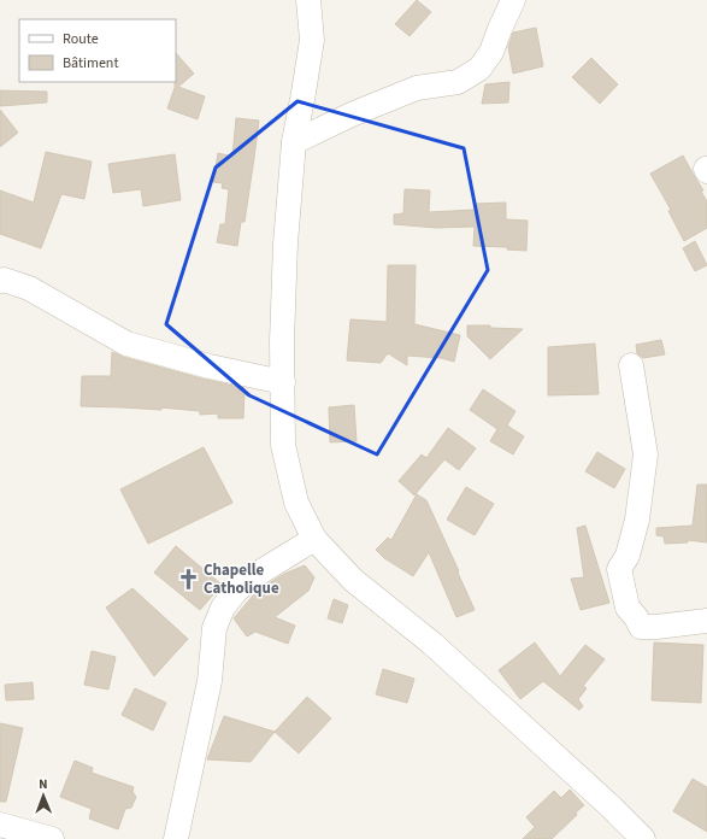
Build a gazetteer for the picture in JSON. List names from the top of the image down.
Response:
{
  "places": {
    "church": ["Chapelle Catholique"]
  },
  "legend": ["Route", "Bâtiment"],
  "north": "top"
}
